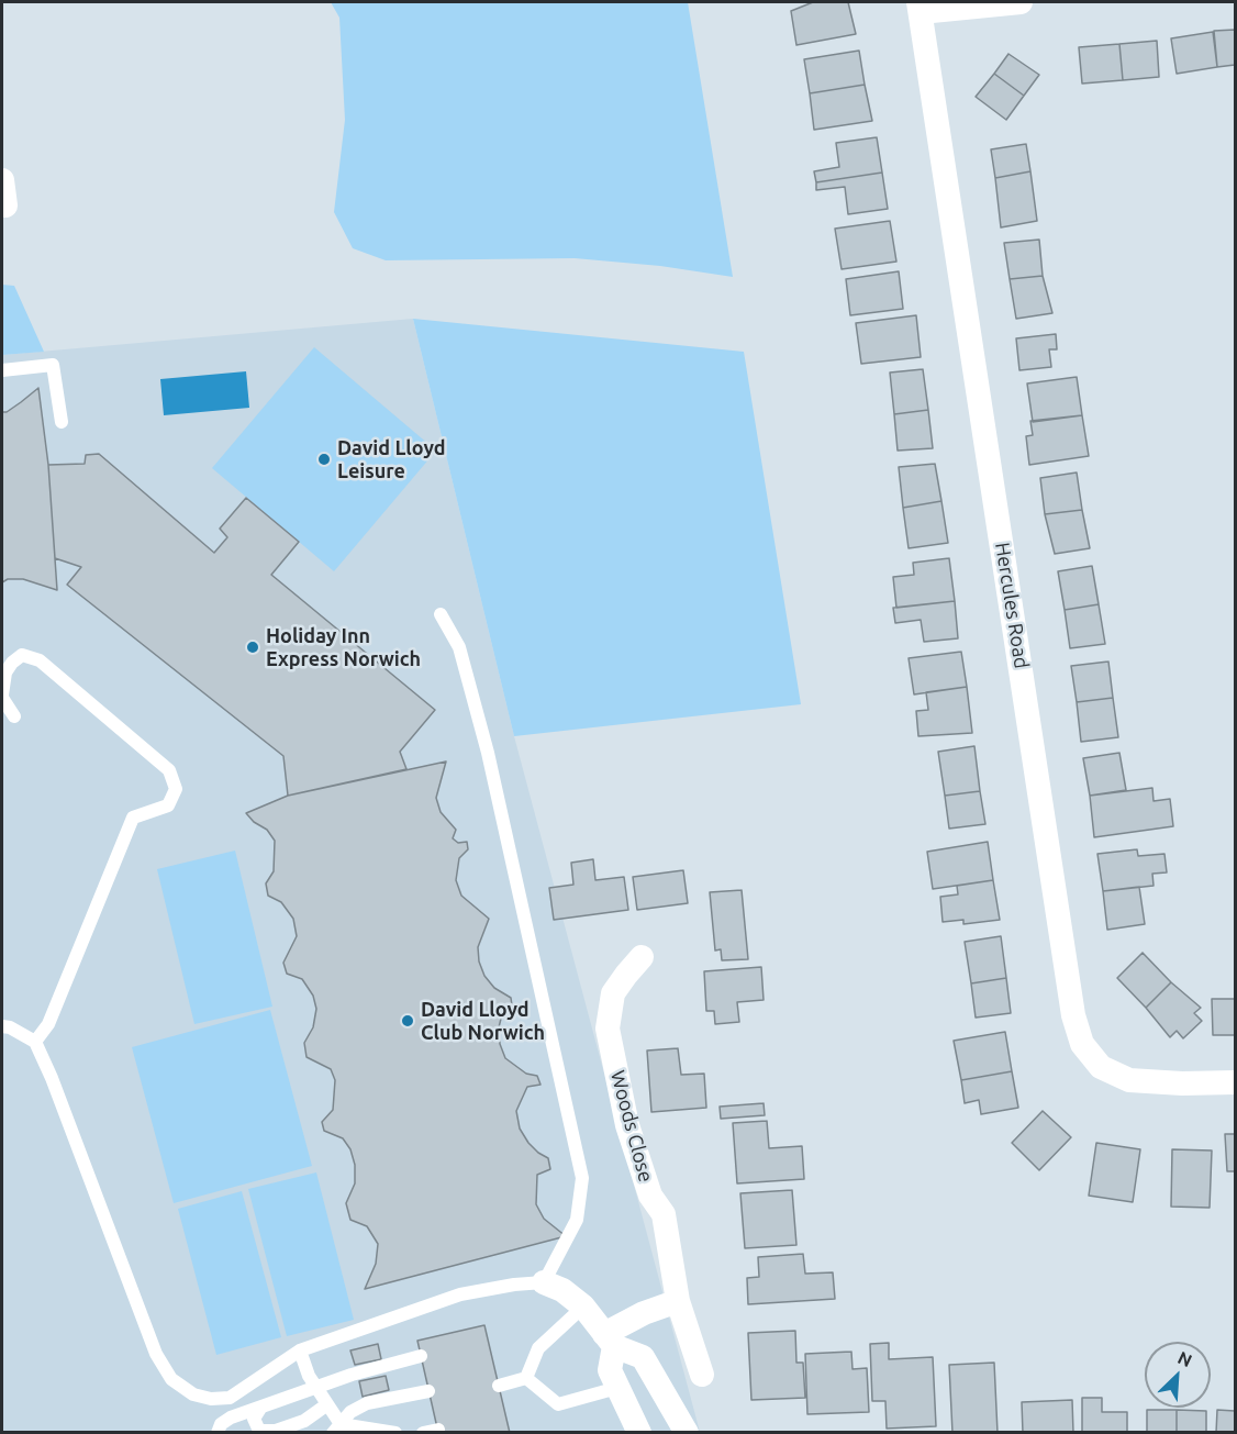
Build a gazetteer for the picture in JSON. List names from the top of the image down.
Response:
{
  "streets": {
    "street": ["Hercules Road", "Woods Close"]
  },
  "places": ["David Lloyd Leisure", "Holiday Inn Express Norwich", "David Lloyd Club Norwich"],
  "north": "top right"
}
